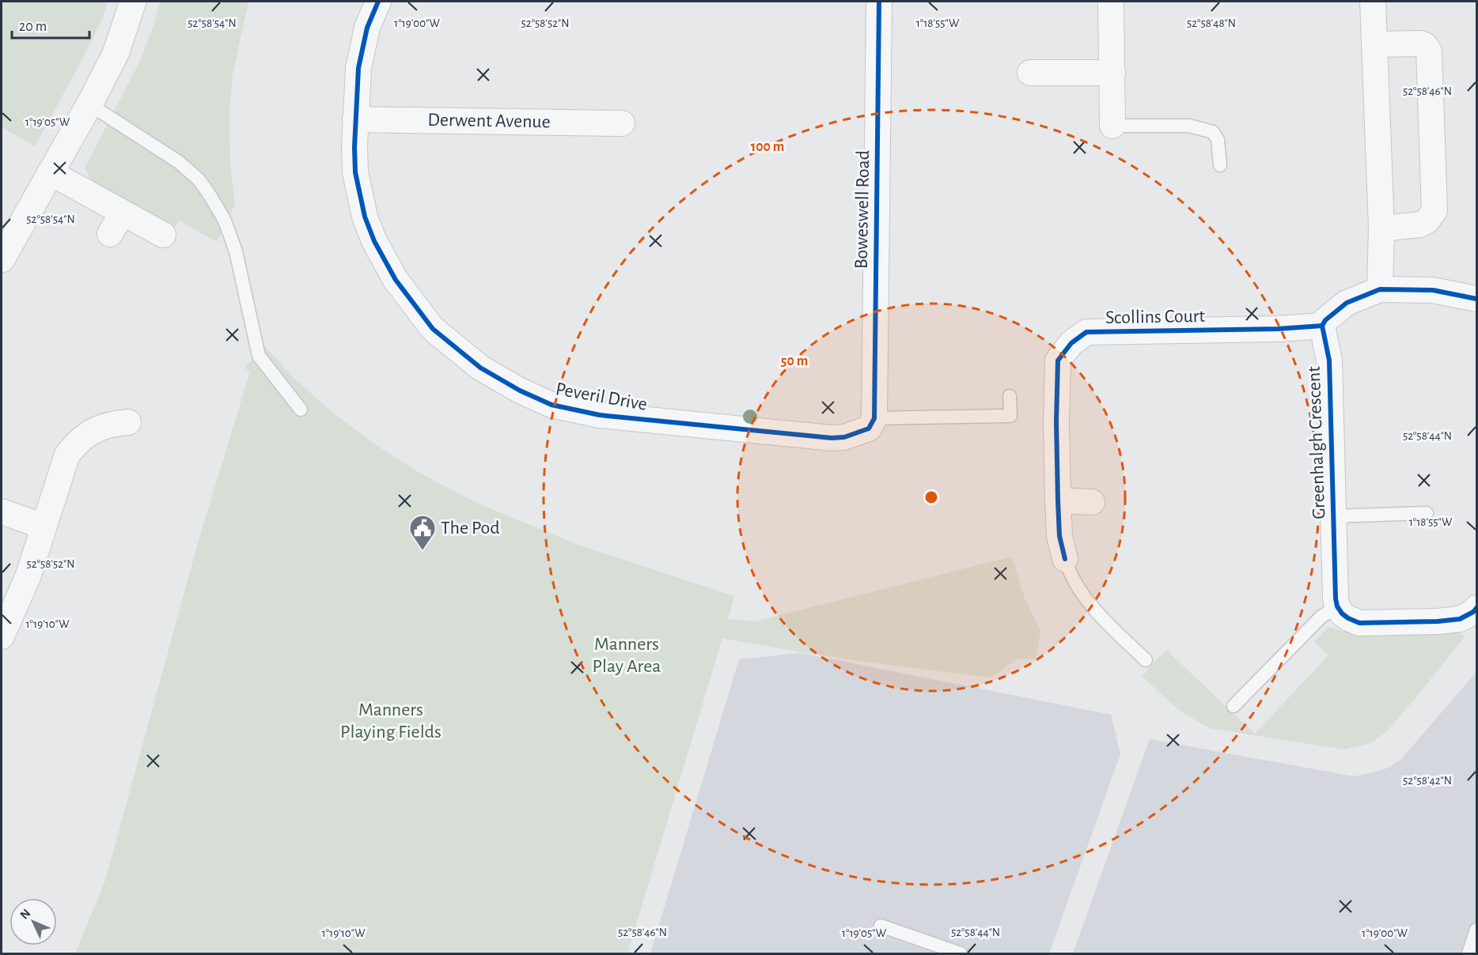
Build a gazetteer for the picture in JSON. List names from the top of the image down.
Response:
{
  "streets": {
    "street": [
      "Derwent Avenue",
      "Boweswell Road",
      "Scollins Court",
      "Peveril Drive",
      "Greenhalgh Crescent"
    ]
  },
  "crossings": [
    ["Derwent Avenue", "Peveril Drive"],
    ["Boweswell Road", "Peveril Drive"],
    ["Scollins Court", "Greenhalgh Crescent"]
  ],
  "parks": ["Manners Play Area", "Manners Playing Fields"],
  "places": {
    "public building": ["The Pod"]
  },
  "scale_bar": "20 m",
  "north": "top left",
  "coordinates": [
    "1°19'00\"W",
    "1°18'55\"W",
    "52°58'54\"N",
    "52°58'52\"N",
    "52°58'48\"N",
    "52°58'46\"N",
    "1°19'05\"W",
    "52°58'44\"N",
    "1°19'10\"W",
    "52°58'42\"N"
  ],
  "rings": ["100 m", "50 m"]
}
